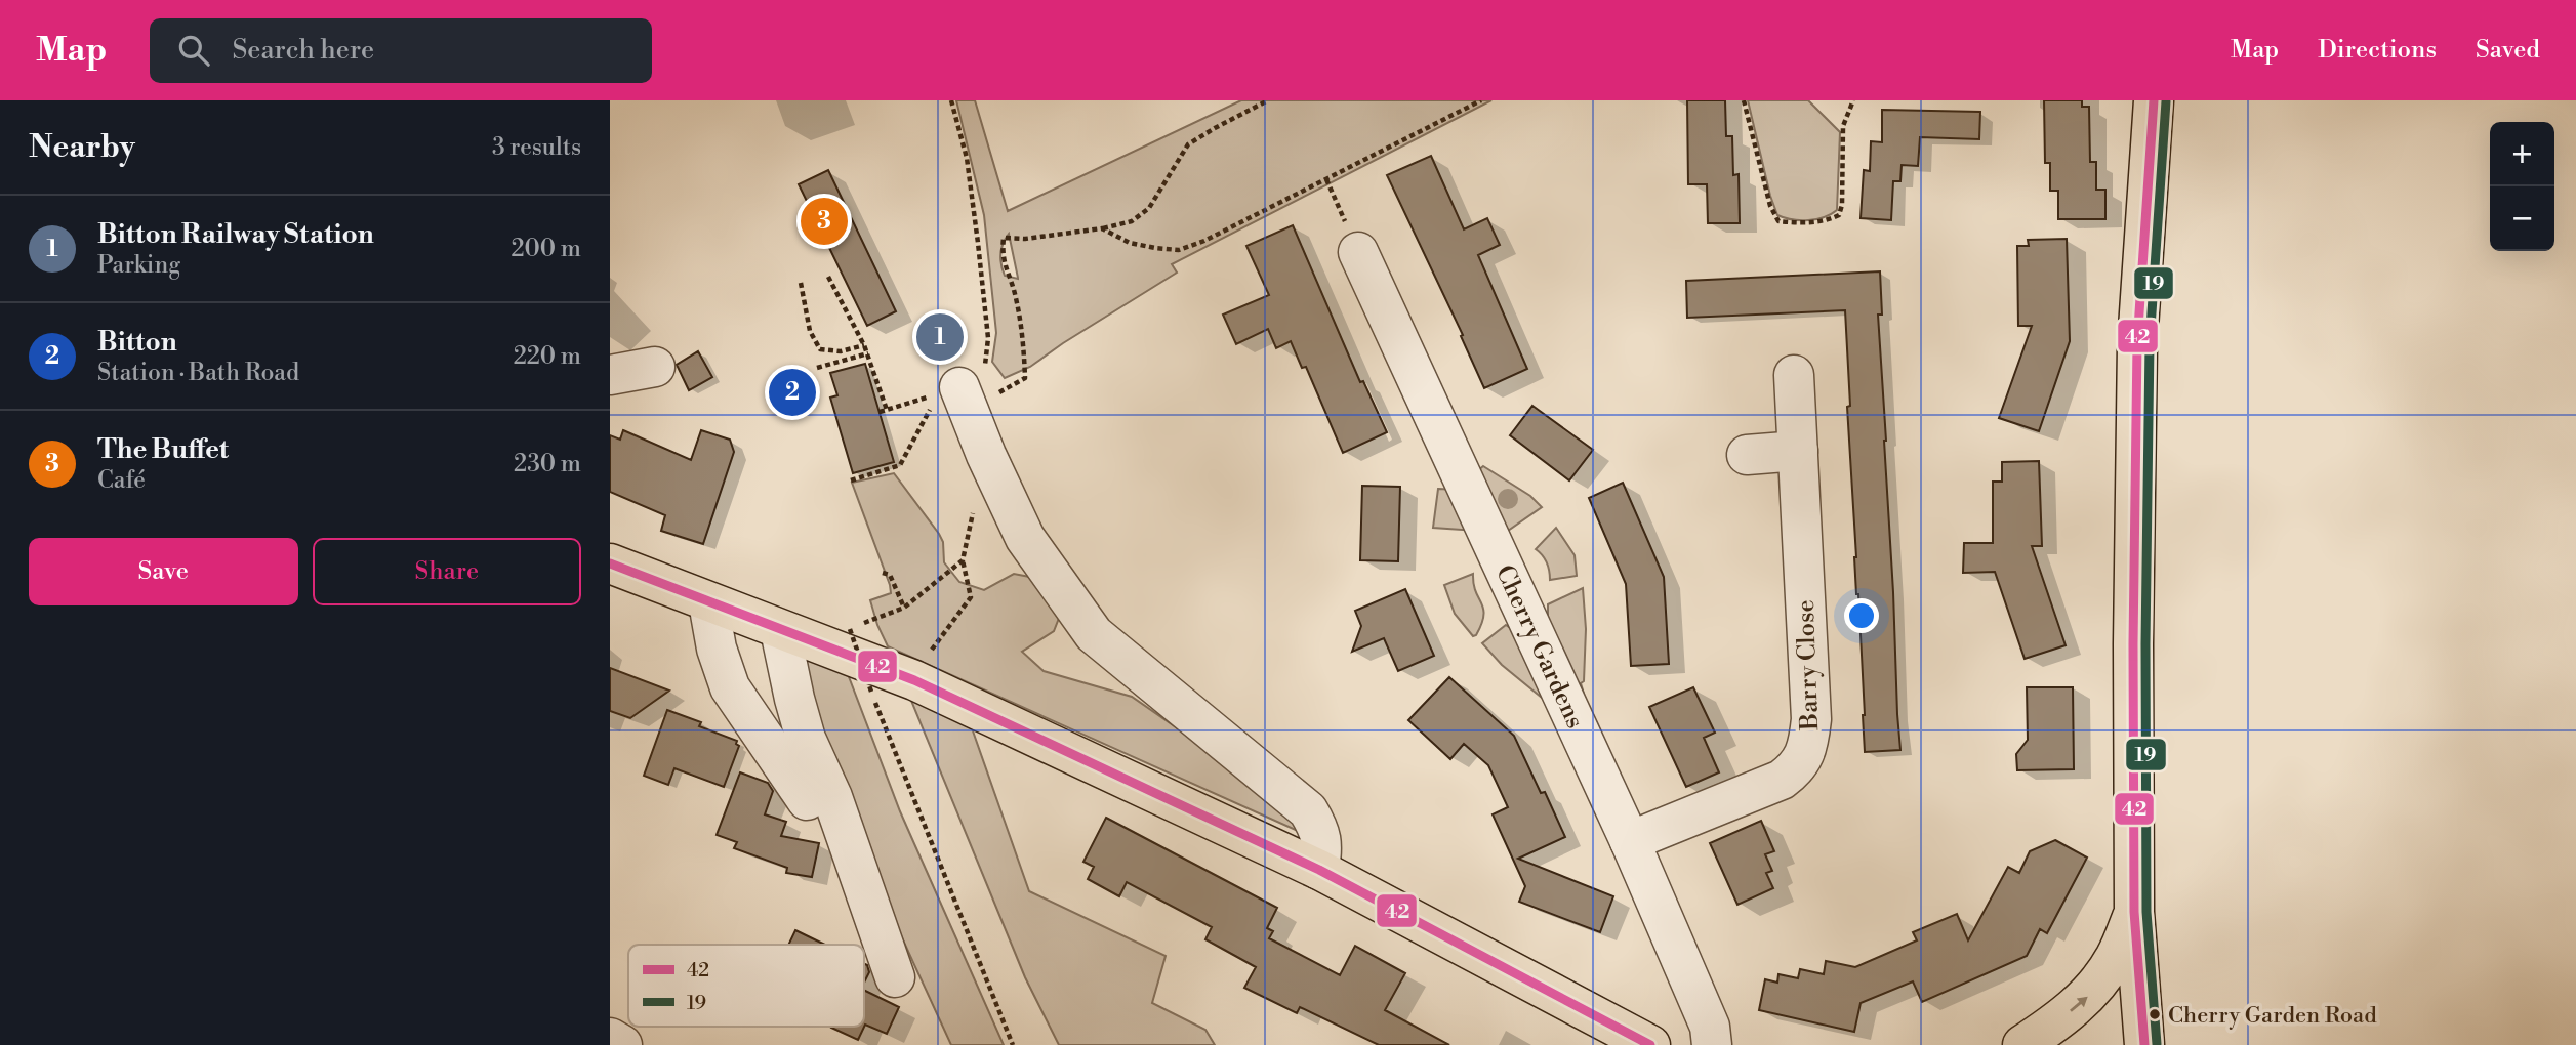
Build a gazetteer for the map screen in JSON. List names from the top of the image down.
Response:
{
  "streets": {
    "street": ["Cherry Gardens", "Barry Close"]
  },
  "crossings": [
    ["Cherry Gardens", "Barry Close"]
  ],
  "places": ["Cherry Garden Road"],
  "lines": ["transit line 42", "transit line 19"],
  "legend": ["42", "19"],
  "page": {
    "header": "Map",
    "search": "Search here",
    "nav": ["Map", "Directions", "Saved"],
    "heading": ["Nearby", "3 results"],
    "map_buttons": ["+", "−"],
    "list": [
      {
        "mark": "1",
        "name": "Bitton Railway Station",
        "note": "Parking",
        "value": "200 m"
      },
      {
        "mark": "2",
        "name": "Bitton",
        "note": "Station · Bath Road",
        "value": "220 m"
      },
      {
        "mark": "3",
        "name": "The Buffet",
        "note": "Café",
        "value": "230 m"
      }
    ],
    "pins": ["3", "1", "2"],
    "buttons": ["Save", "Share"]
  }
}
